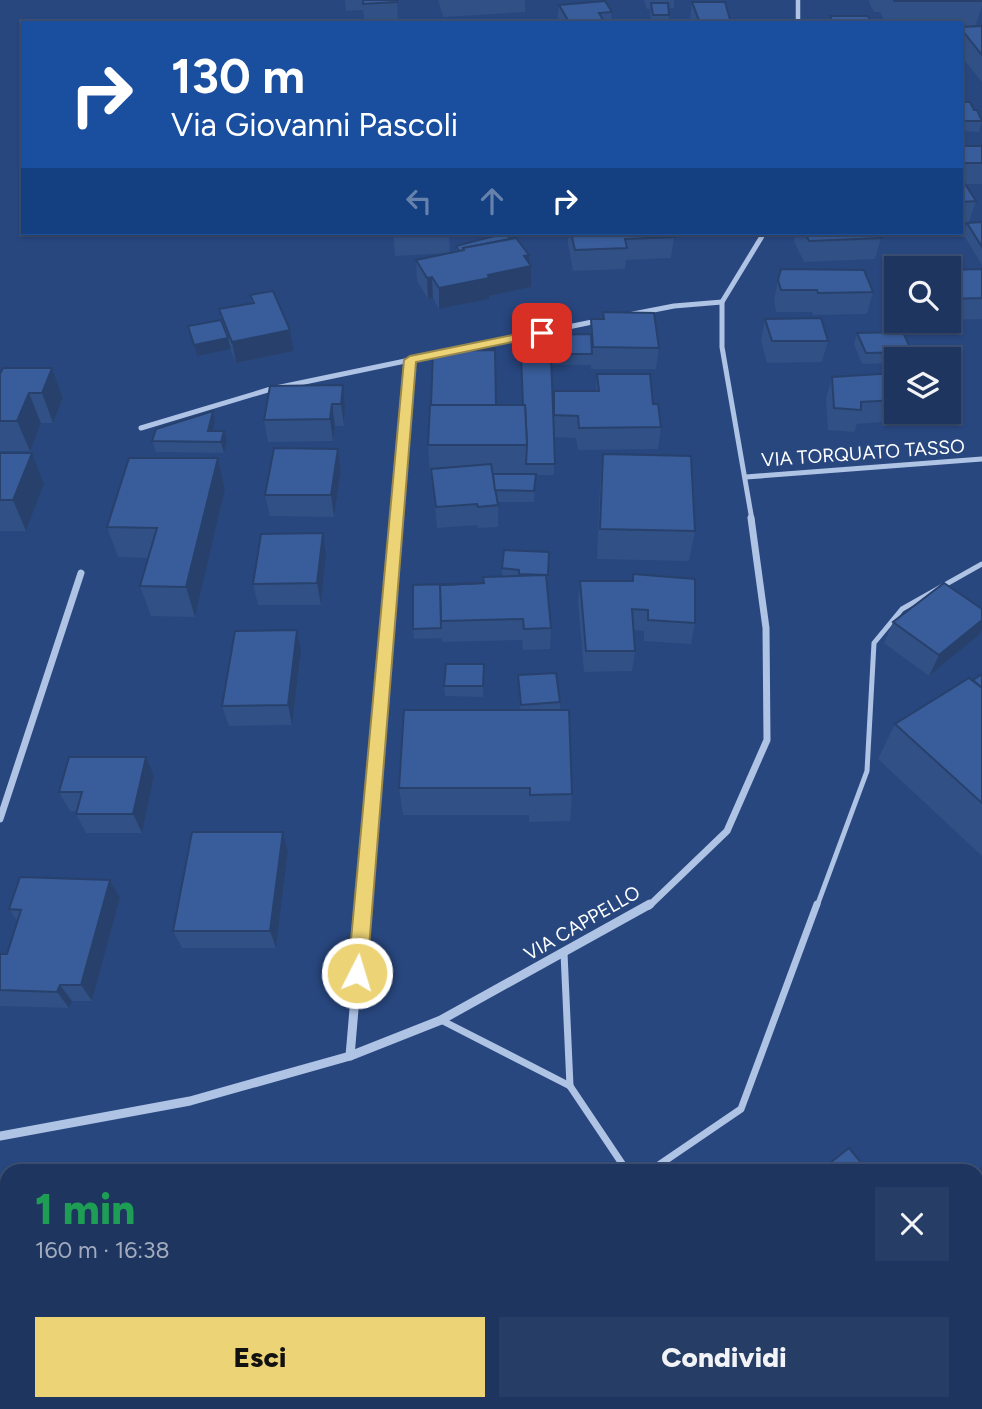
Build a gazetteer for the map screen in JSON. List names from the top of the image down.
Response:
{
  "streets": {
    "street": ["VIA TORQUATO TASSO", "VIA CAPPELLO"]
  },
  "crossings": [
    ["VIA TORQUATO TASSO", "VIA CAPPELLO"]
  ],
  "page": {
    "turn": ["130 m", "Via Giovanni Pascoli"],
    "heading": ["1 min", "160 m · 16:38"],
    "buttons": ["Esci", "Condividi"]
  }
}
